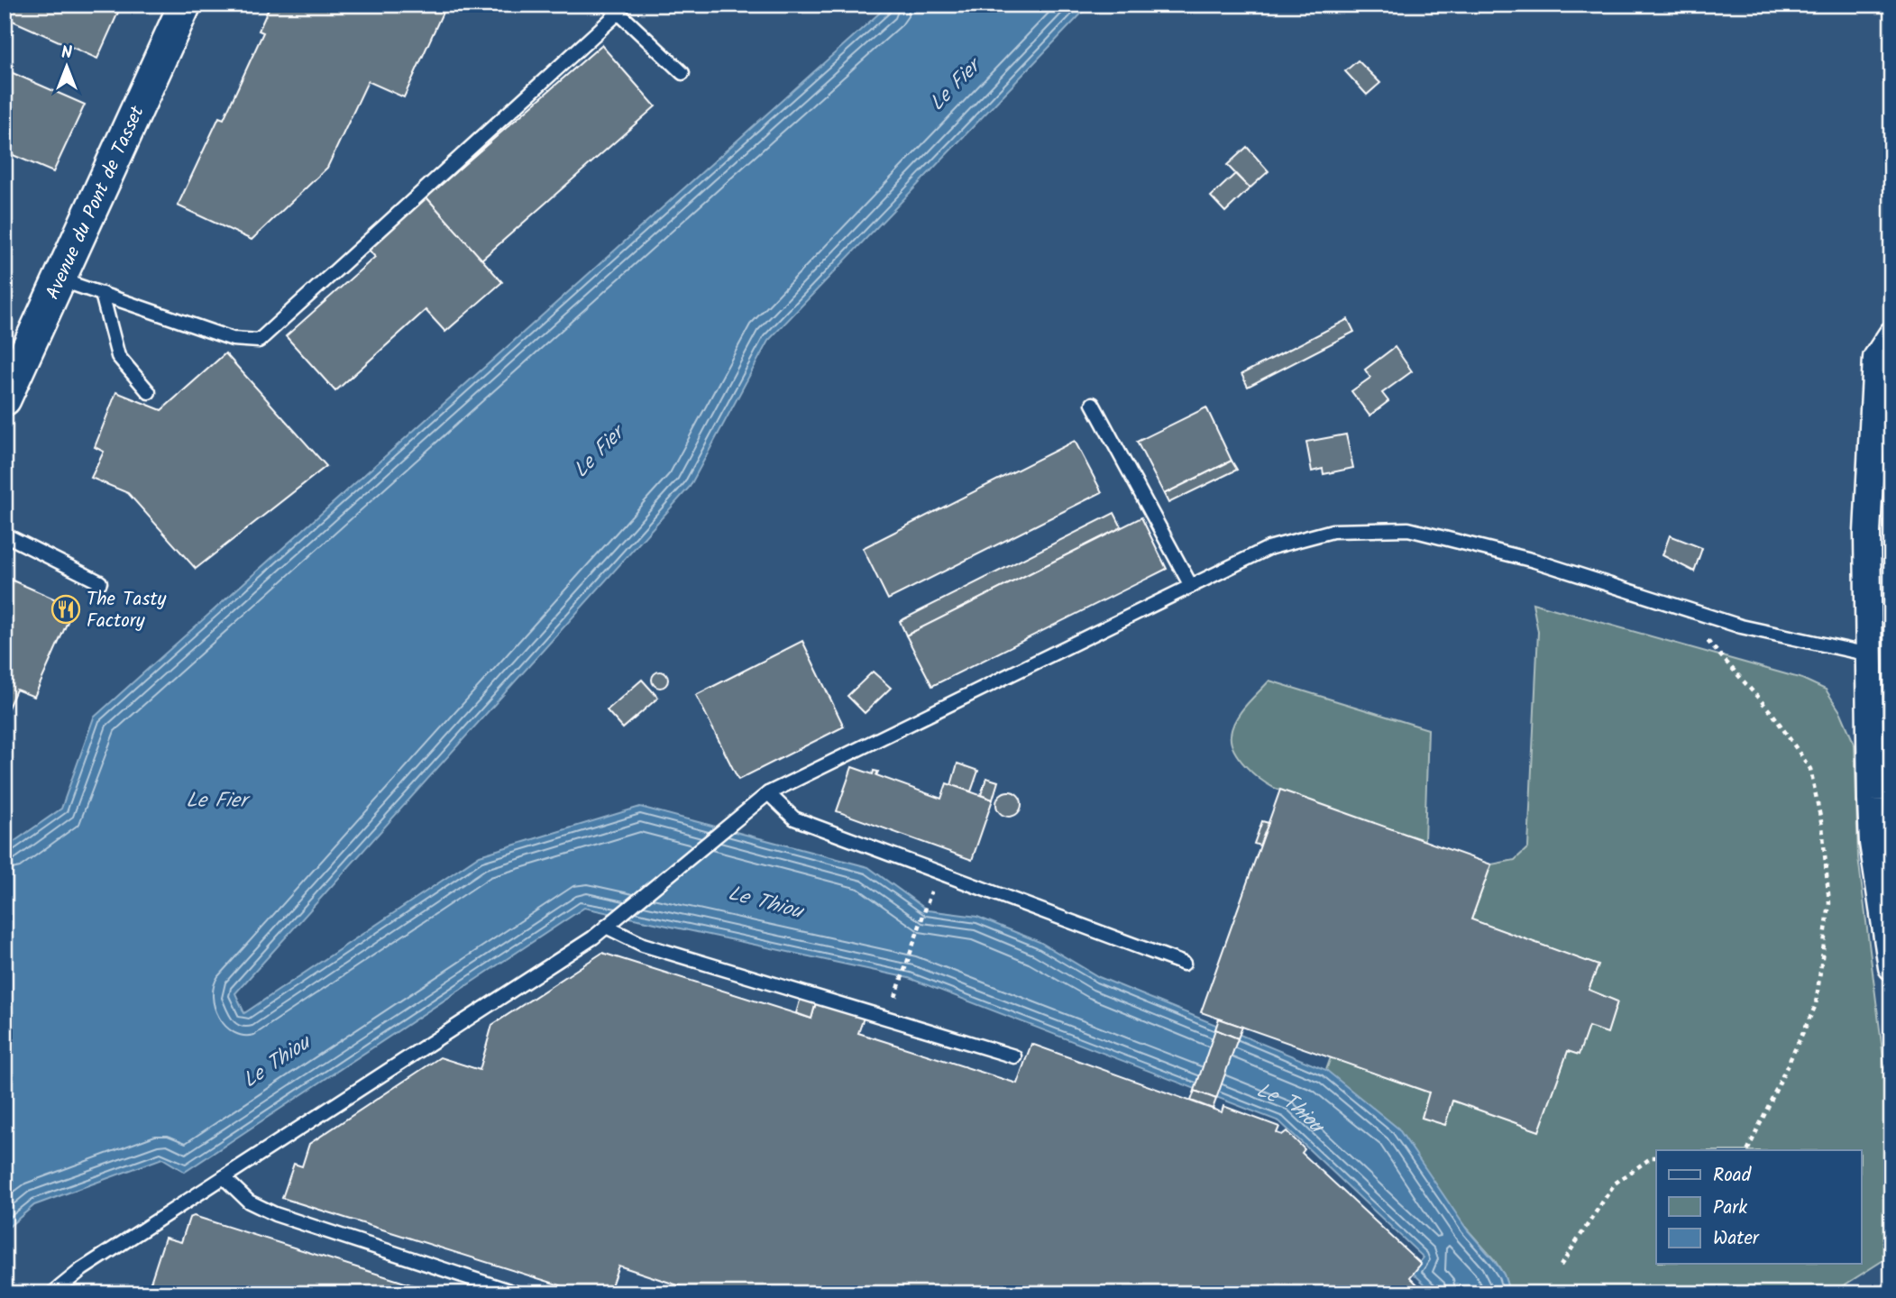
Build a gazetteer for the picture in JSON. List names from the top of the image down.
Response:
{
  "streets": {
    "street": ["Avenue du Pont de Tasset"]
  },
  "water": ["Le Fier", "Le Thiou"],
  "places": {
    "restaurant": ["The Tasty Factory"]
  },
  "legend": ["Road", "Park", "Water"],
  "north": "top"
}
